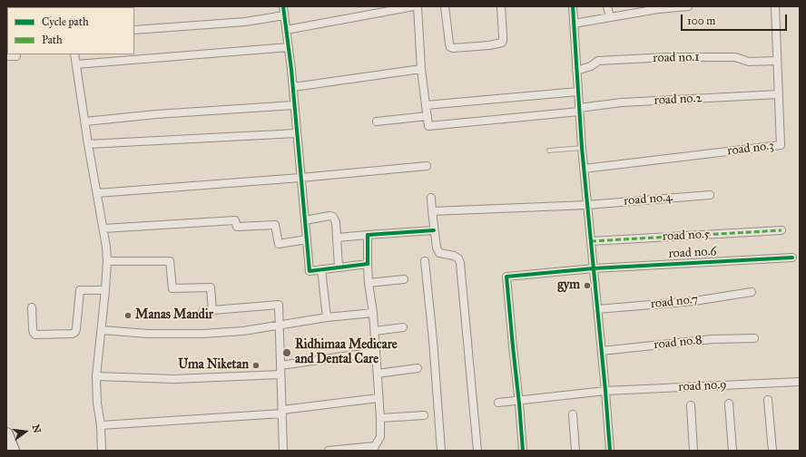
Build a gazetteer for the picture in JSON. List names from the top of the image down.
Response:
{
  "streets": {
    "street": [
      "road no.1",
      "road no.2",
      "road no.3",
      "road no.4",
      "road no.5",
      "road no.6",
      "road no.7",
      "road no.8",
      "road no.9"
    ]
  },
  "crossings": [
    ["road no.1", "road no.3"],
    ["road no.2", "road no.3"],
    ["road no.6", "road no.9"]
  ],
  "places": [
    "gym",
    "Manas Mandir",
    "Ridhimaa Medicare and Dental Care",
    "Uma Niketan"
  ],
  "legend": ["Cycle path", "Path"],
  "scale_bar": "100 m",
  "north": "right"
}
